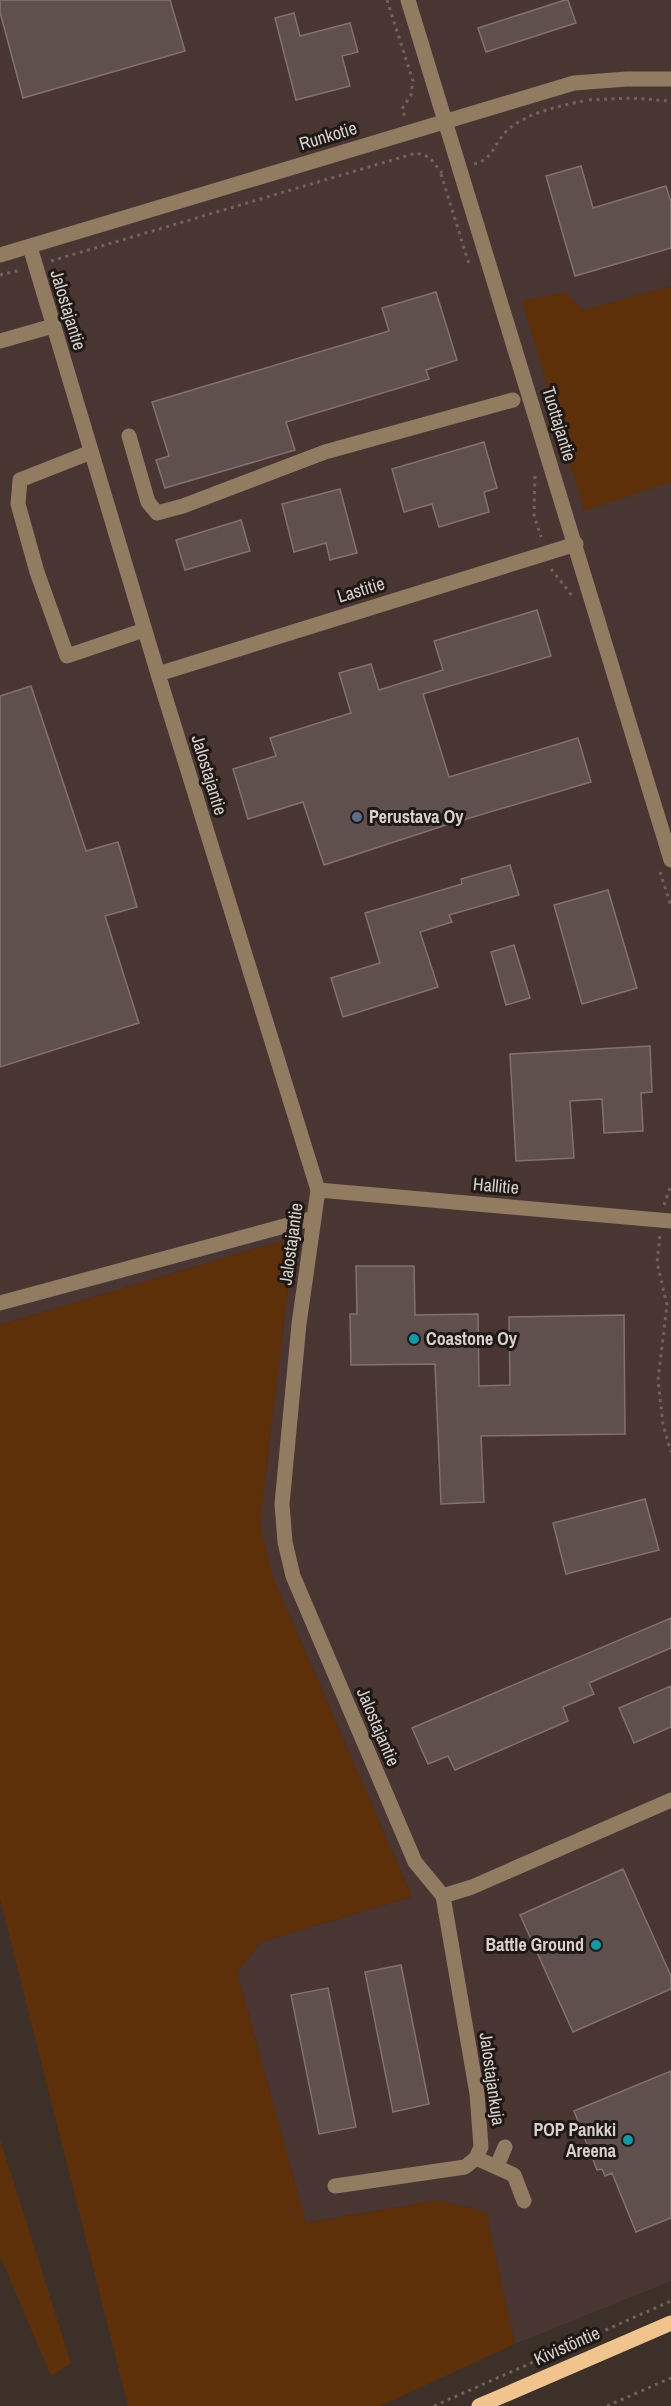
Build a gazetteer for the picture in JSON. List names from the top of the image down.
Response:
{
  "streets": {
    "main road": ["Kivistöntie"],
    "street": [
      "Runkotie",
      "Jalostajantie",
      "Tuottajantie",
      "Lastitie",
      "Hallitie",
      "Jalostajankuja"
    ]
  },
  "crossings": [
    ["Runkotie", "Jalostajantie"],
    ["Runkotie", "Tuottajantie"],
    ["Jalostajantie", "Lastitie"],
    ["Jalostajantie", "Hallitie"],
    ["Jalostajantie", "Jalostajankuja"],
    ["Tuottajantie", "Lastitie"]
  ],
  "places": [
    "Perustava Oy",
    "Coastone Oy",
    "Battle Ground",
    "POP Pankki Areena"
  ]
}
